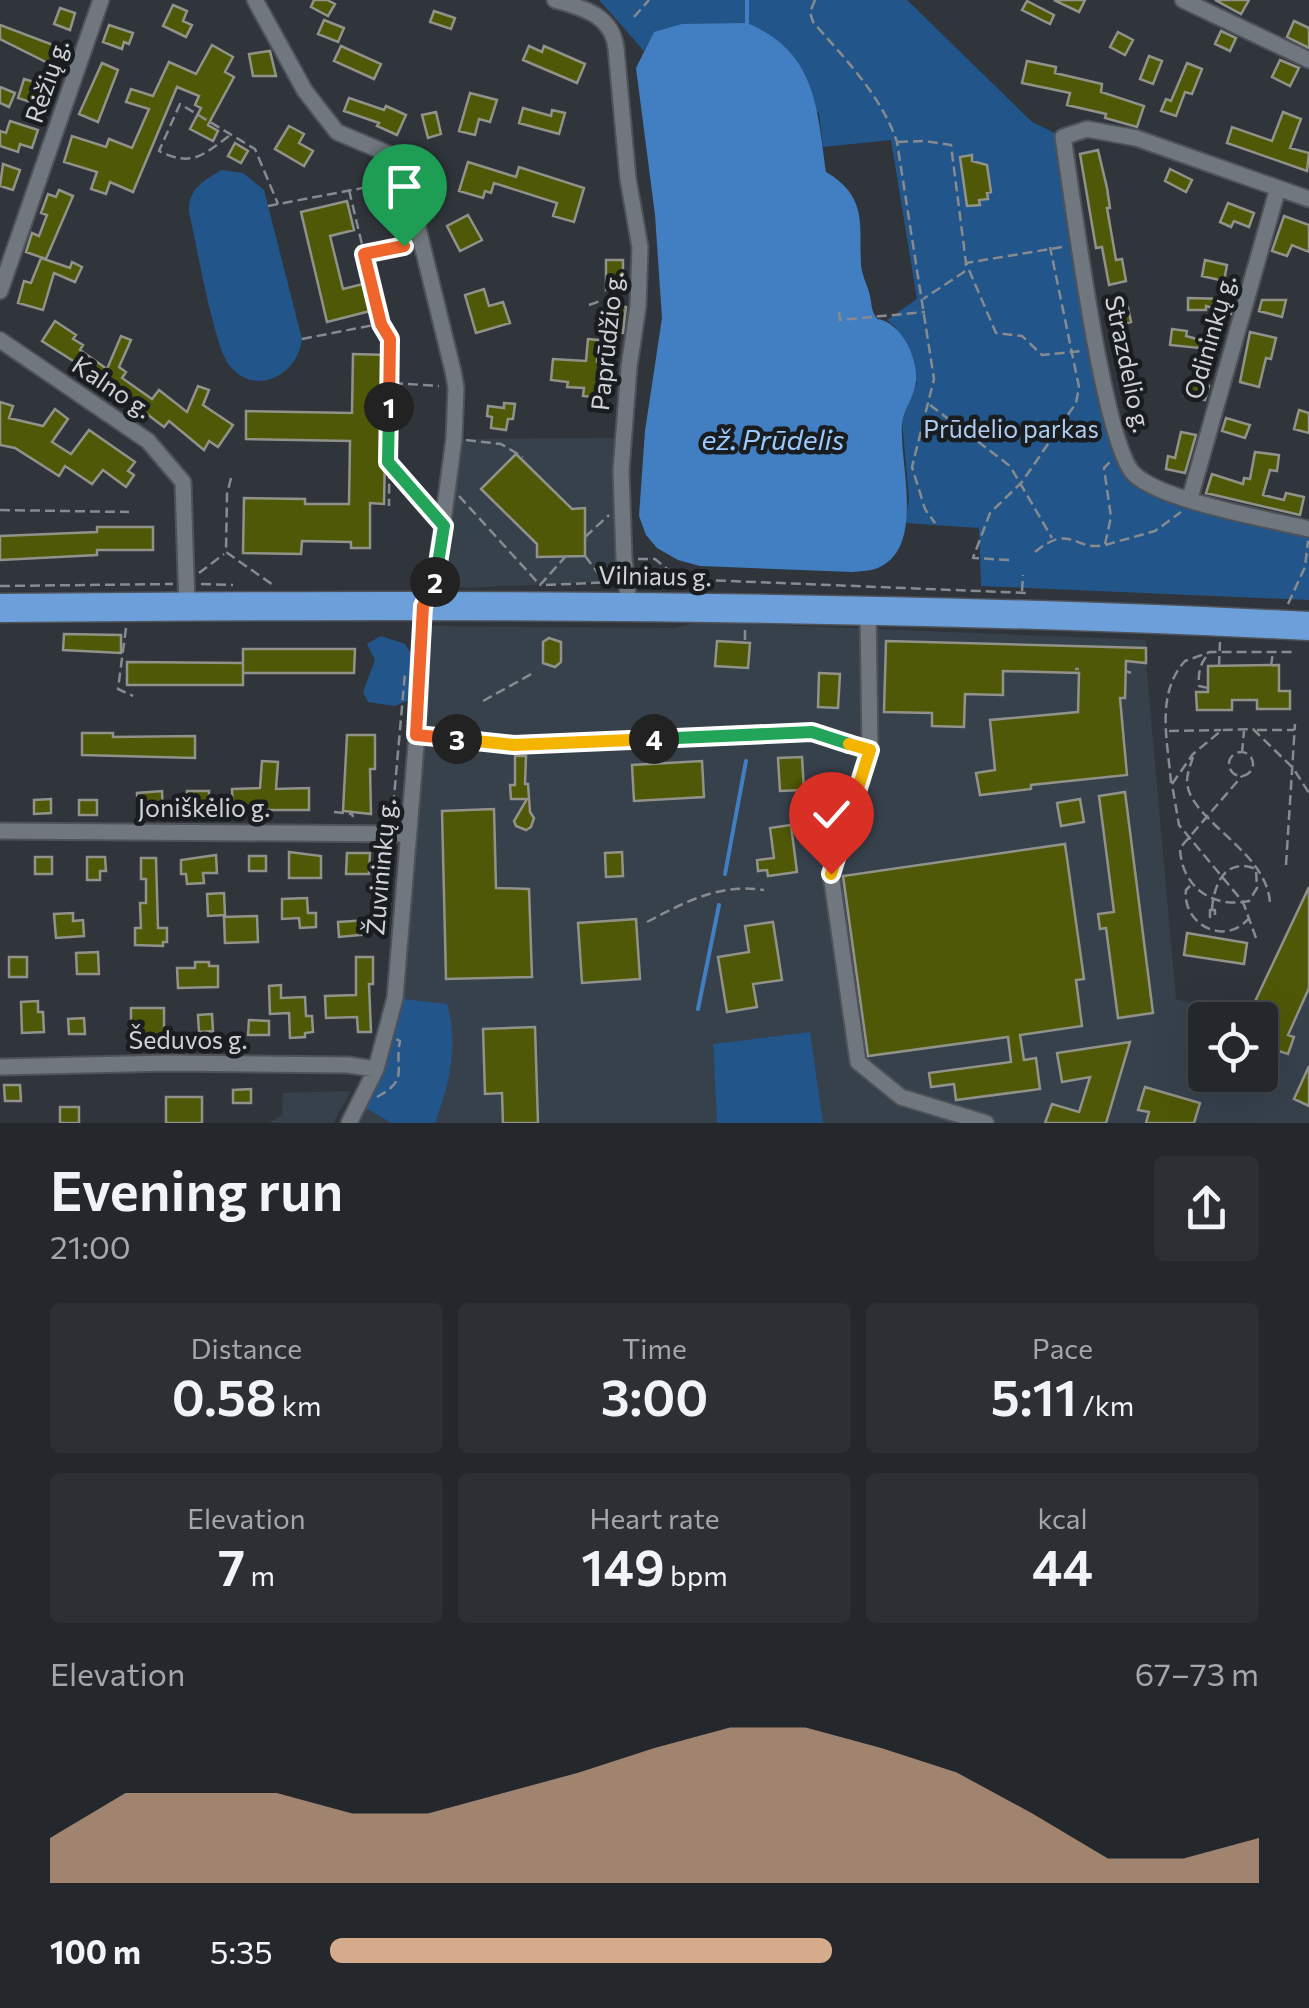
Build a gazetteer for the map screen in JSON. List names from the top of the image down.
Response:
{
  "streets": {
    "highway": ["Vilniaus g."],
    "street": [
      "Rėžių g.",
      "Odininkų g.",
      "Paprūdžio g.",
      "Strazdelio g.",
      "Kalno g.",
      "Joniškėlio g.",
      "Žuvininkų g.",
      "Šeduvos g."
    ]
  },
  "crossings": [
    ["Odininkų g.", "Strazdelio g."],
    ["Paprūdžio g.", "Vilniaus g."],
    ["Kalno g.", "Vilniaus g."],
    ["Vilniaus g.", "Žuvininkų g."],
    ["Joniškėlio g.", "Žuvininkų g."],
    ["Žuvininkų g.", "Šeduvos g."]
  ],
  "water": ["ež. Prūdelis"],
  "parks": ["Prūdelio parkas"],
  "page": {
    "pins": [
      "1",
      "2",
      "3",
      "4"
    ],
    "heading": ["Evening run", "21:00"],
    "stats": [
      ["Distance", "0.58 km"],
      ["Time", "3:00"],
      ["Pace", "5:11 /km"],
      ["Elevation", "7 m"],
      ["Heart rate", "149 bpm"],
      ["kcal", "44"]
    ],
    "chart": ["Elevation", "67–73 m"],
    "list": [
      {
        "name": "100 m",
        "note": "5:35"
      }
    ]
  }
}
